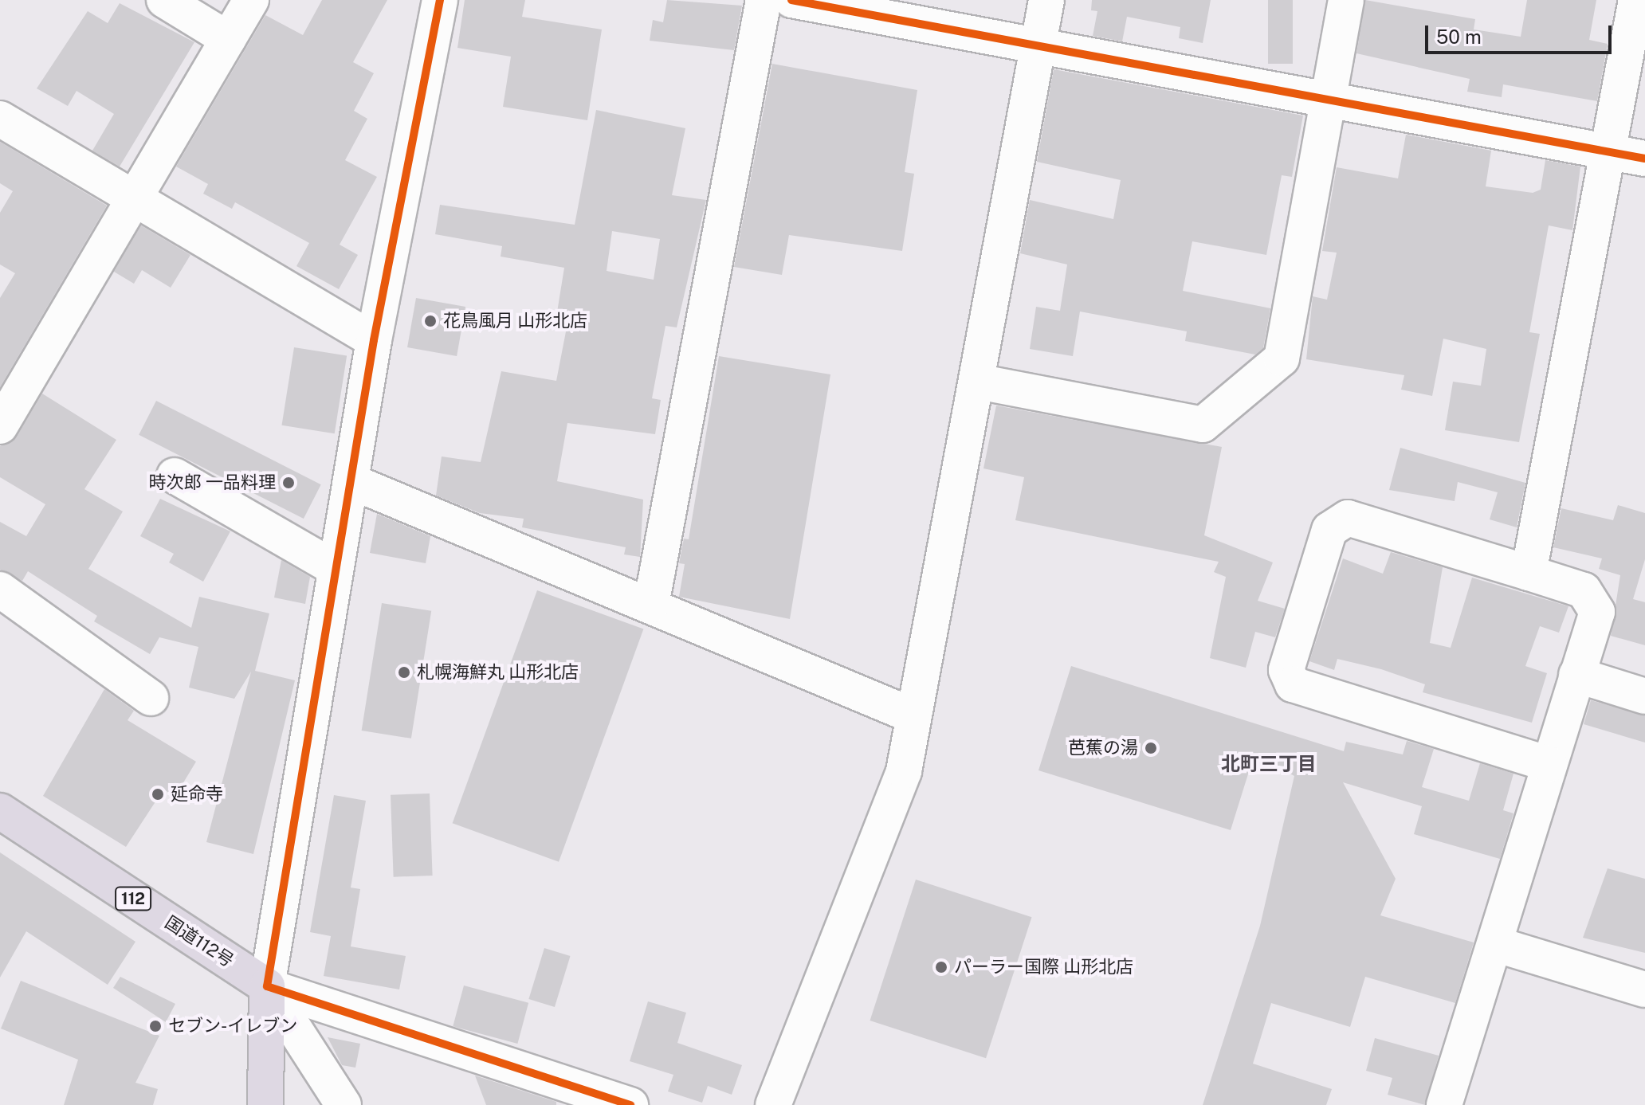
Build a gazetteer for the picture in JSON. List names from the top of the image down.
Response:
{
  "streets": {
    "highway": ["112", "国道112号"]
  },
  "districts": ["北町三丁目"],
  "places": [
    "花鳥風月 山形北店",
    "時次郎 一品料理",
    "札幌海鮮丸 山形北店",
    "芭蕉の湯",
    "延命寺",
    "パーラー国際 山形北店",
    "セブン-イレブン"
  ],
  "scale_bar": "50 m"
}
